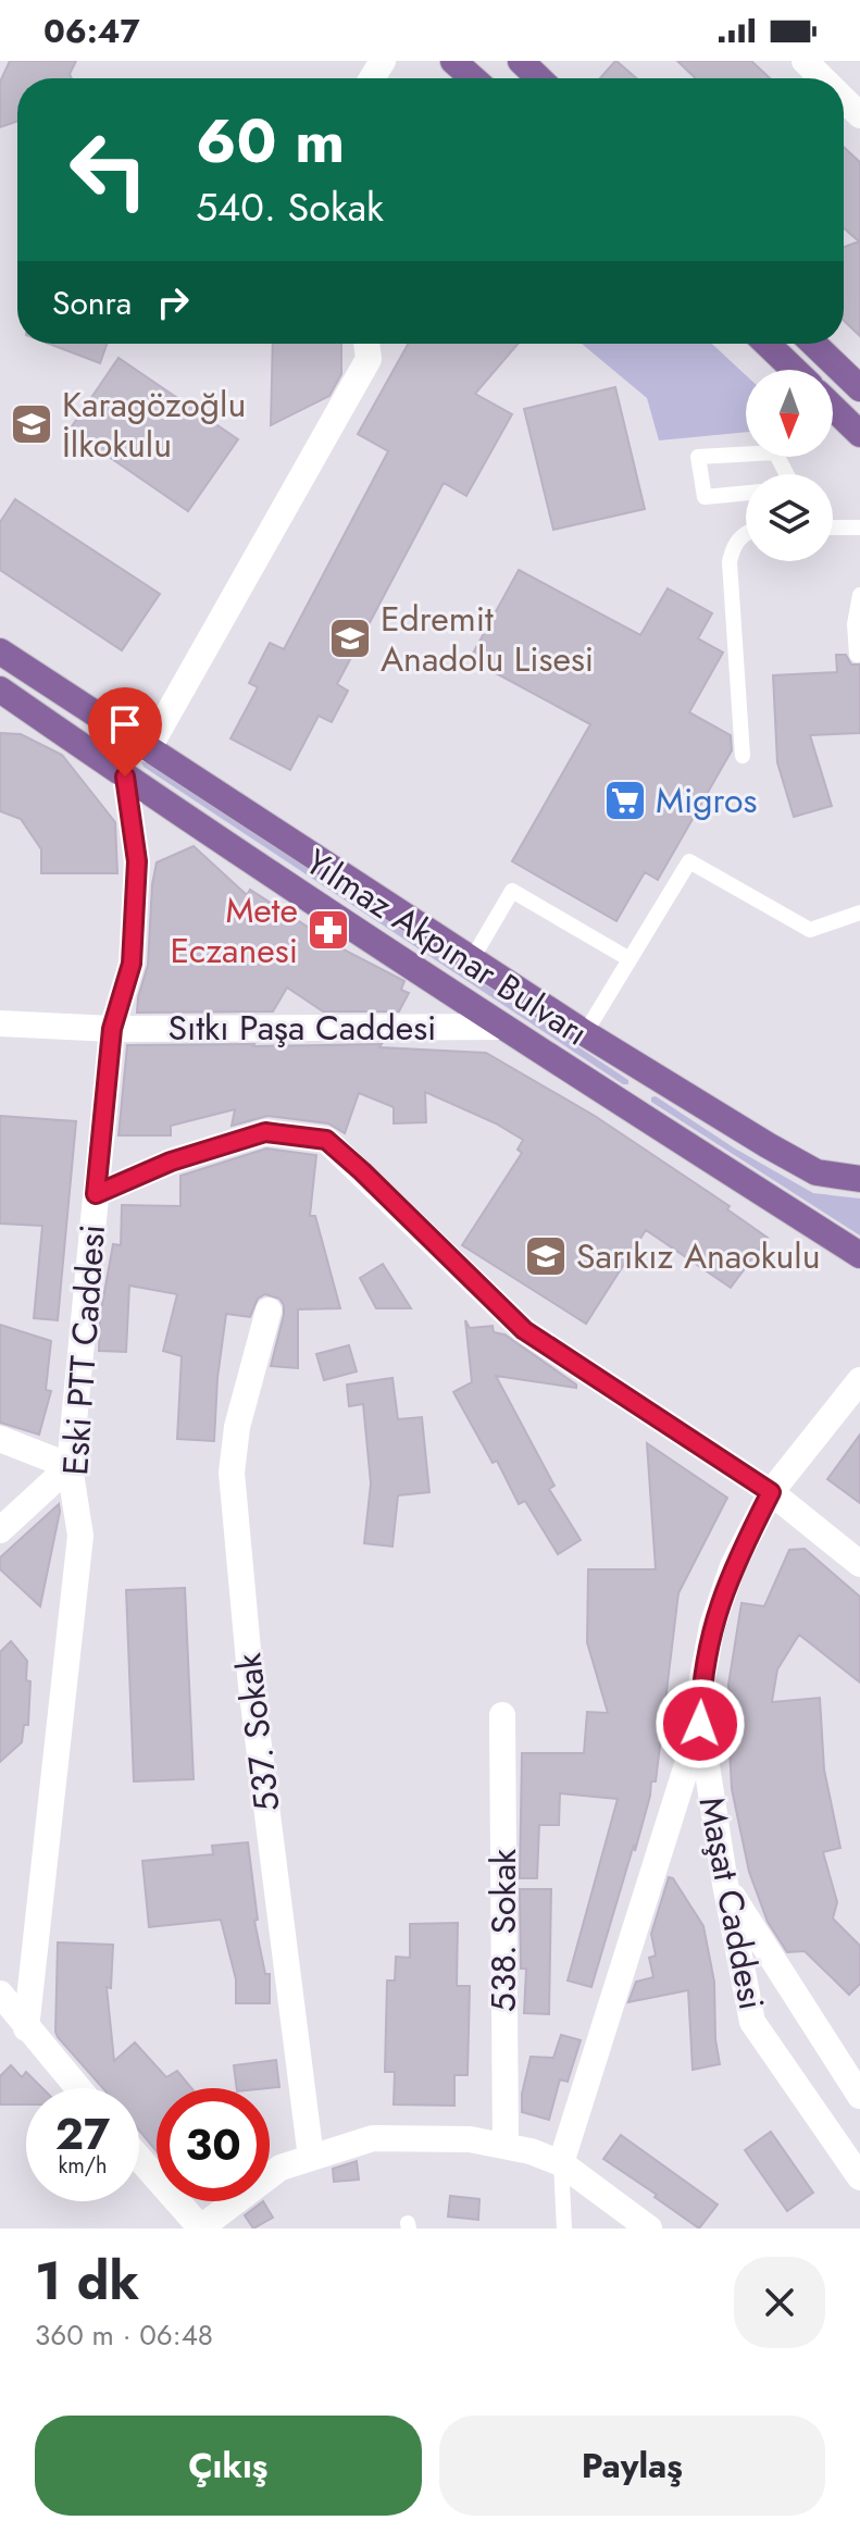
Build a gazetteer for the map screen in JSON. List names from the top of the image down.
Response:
{
  "streets": {
    "main road": ["Yılmaz Akpınar Bulvarı"],
    "street": [
      "Sıtkı Paşa Caddesi",
      "Eski PTT Caddesi",
      "537. Sokak",
      "Maşat Caddesi",
      "538. Sokak"
    ]
  },
  "crossings": [
    ["Yılmaz Akpınar Bulvarı", "Sıtkı Paşa Caddesi"],
    ["Yılmaz Akpınar Bulvarı", "Eski PTT Caddesi"],
    ["Sıtkı Paşa Caddesi", "Eski PTT Caddesi"]
  ],
  "places": {
    "school or university": ["Karagözoğlu İlkokulu", "Edremit Anadolu Lisesi", "Sarıkız Anaokulu"],
    "supermarket": ["Migros"],
    "pharmacy": ["Mete Eczanesi"]
  },
  "north": "bottom",
  "page": {
    "status": "06:47",
    "turn": ["60 m", "540. Sokak"],
    "then": "Sonra",
    "speed": "27 km/h",
    "limit": "30",
    "heading": ["1 dk", "360 m · 06:48"],
    "buttons": ["Çıkış", "Paylaş"]
  }
}
